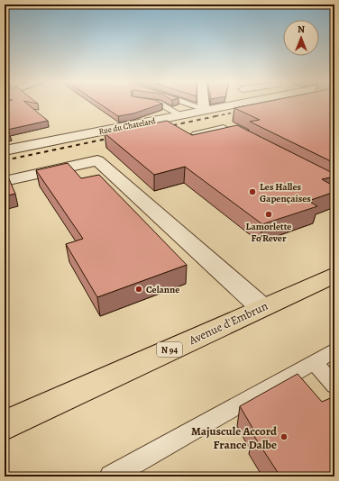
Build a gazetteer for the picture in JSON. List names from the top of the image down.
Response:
{
  "streets": {
    "main road": ["Avenue d'Embrun", "N 94"],
    "street": ["Rue du Chatelard"]
  },
  "places": [
    "Les Halles Gapençaises",
    "Lamorlette Fo'Rever",
    "Celanne",
    "Majuscule Accord France Dalbe"
  ],
  "north": "top"
}
